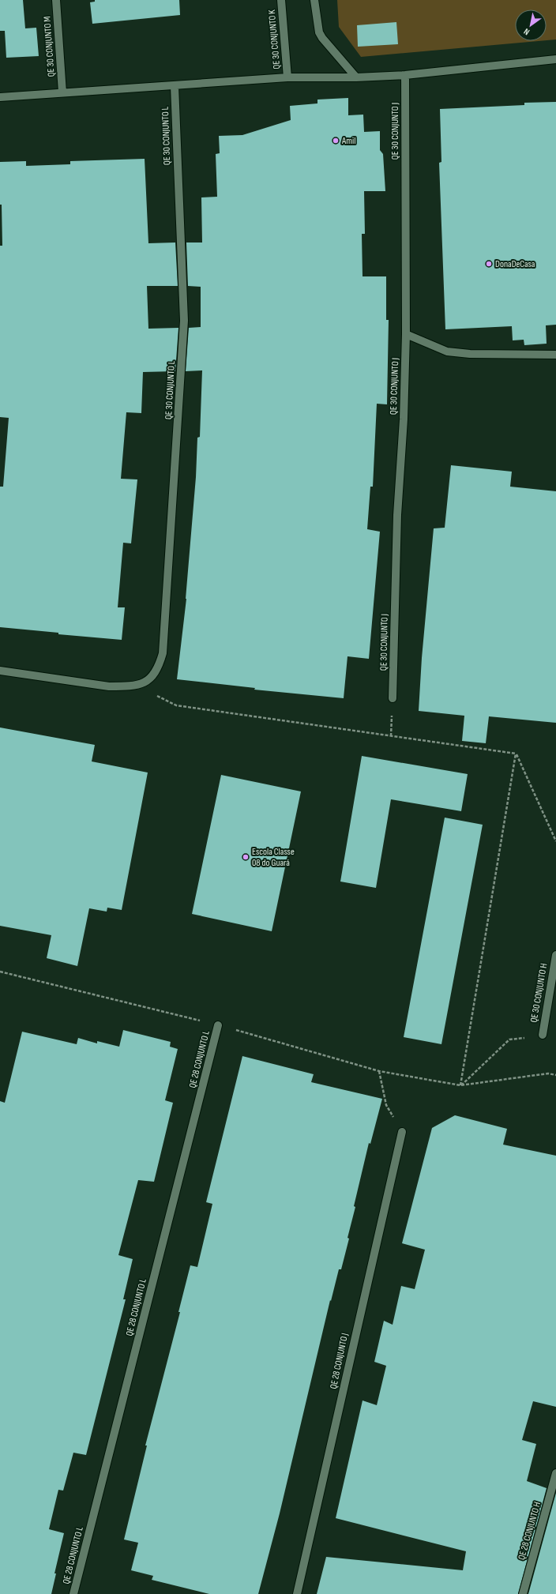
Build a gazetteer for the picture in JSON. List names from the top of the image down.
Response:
{
  "streets": {
    "street": [
      "QE 30 CONJUNTO K",
      "QE 30 CONJUNTO M",
      "QE 30 CONJUNTO J",
      "QE 30 CONJUNTO L",
      "QE 30 CONJUNTO H",
      "QE 28 CONJUNTO L",
      "QE 28 CONJUNTO J",
      "QE 28 CONJUNTO H"
    ]
  },
  "places": ["Amil", "DonaDeCasa", "Escola Classe 08 do Guará"],
  "north": "bottom left"
}
